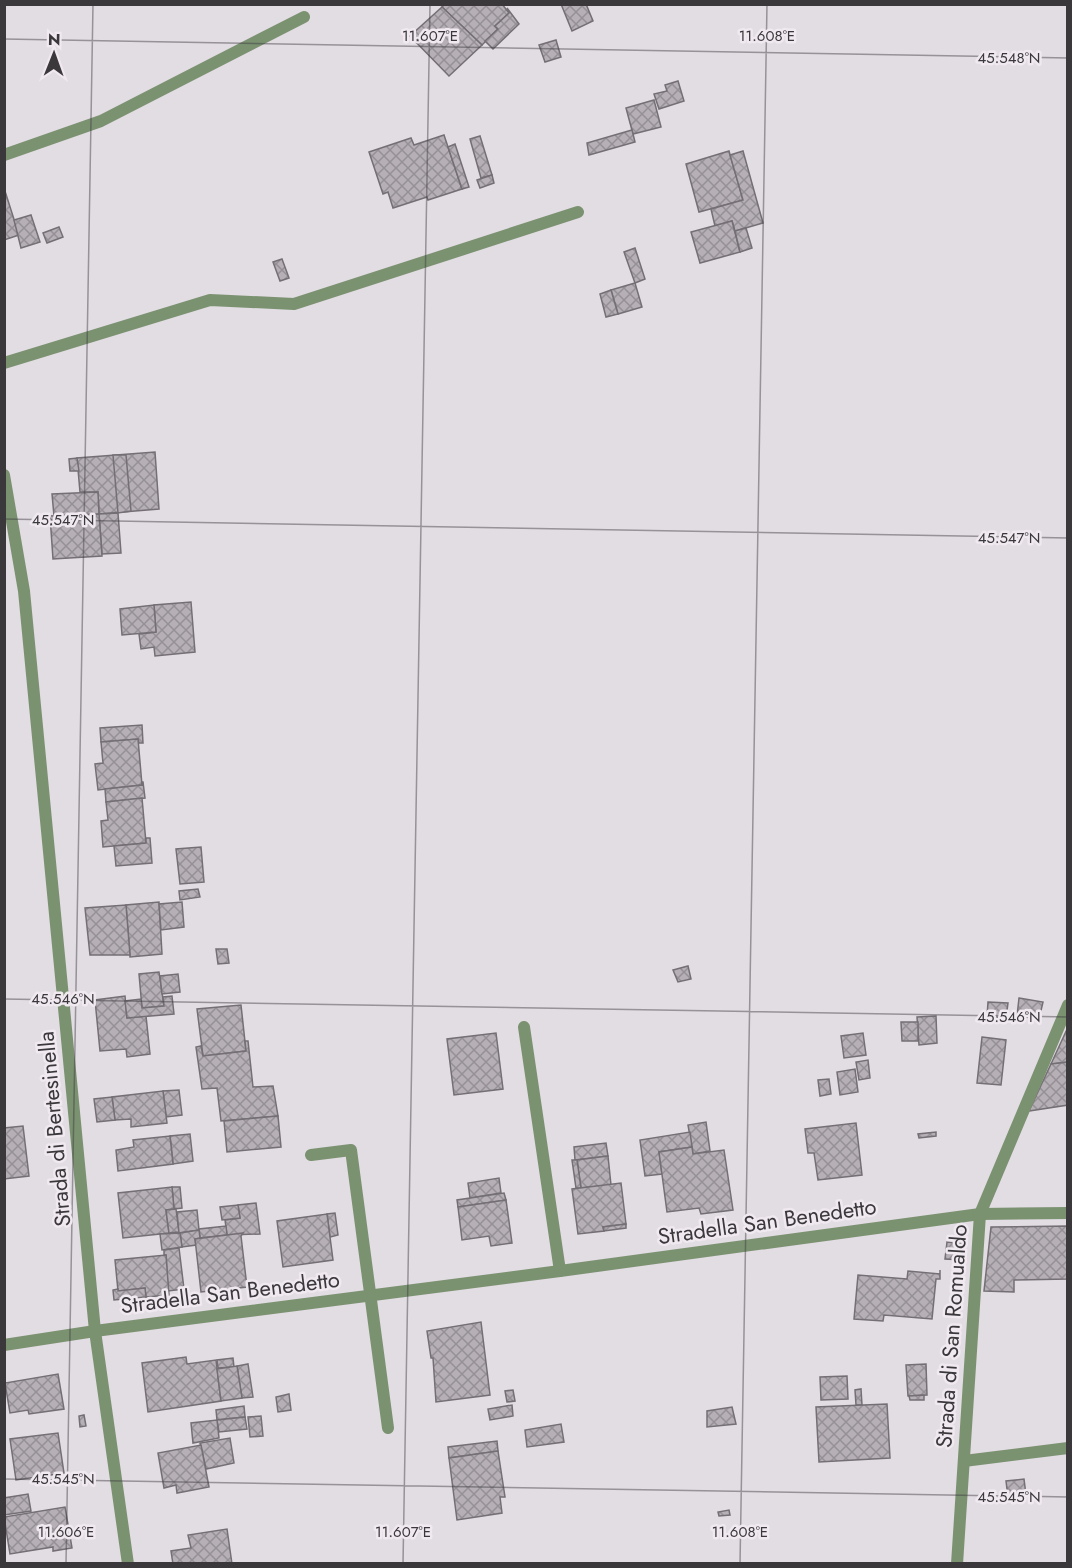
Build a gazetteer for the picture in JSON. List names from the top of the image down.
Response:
{
  "streets": {
    "street": ["Strada di Bertesinella", "Stradella San Benedetto", "Strada di San Romualdo"]
  },
  "crossings": [
    ["Strada di Bertesinella", "Stradella San Benedetto"],
    ["Stradella San Benedetto", "Strada di San Romualdo"]
  ],
  "north": "top",
  "coordinates": [
    "11.607°E",
    "11.608°E",
    "45.548°N",
    "45.547°N",
    "45.546°N",
    "45.545°N",
    "11.606°E"
  ]
}
